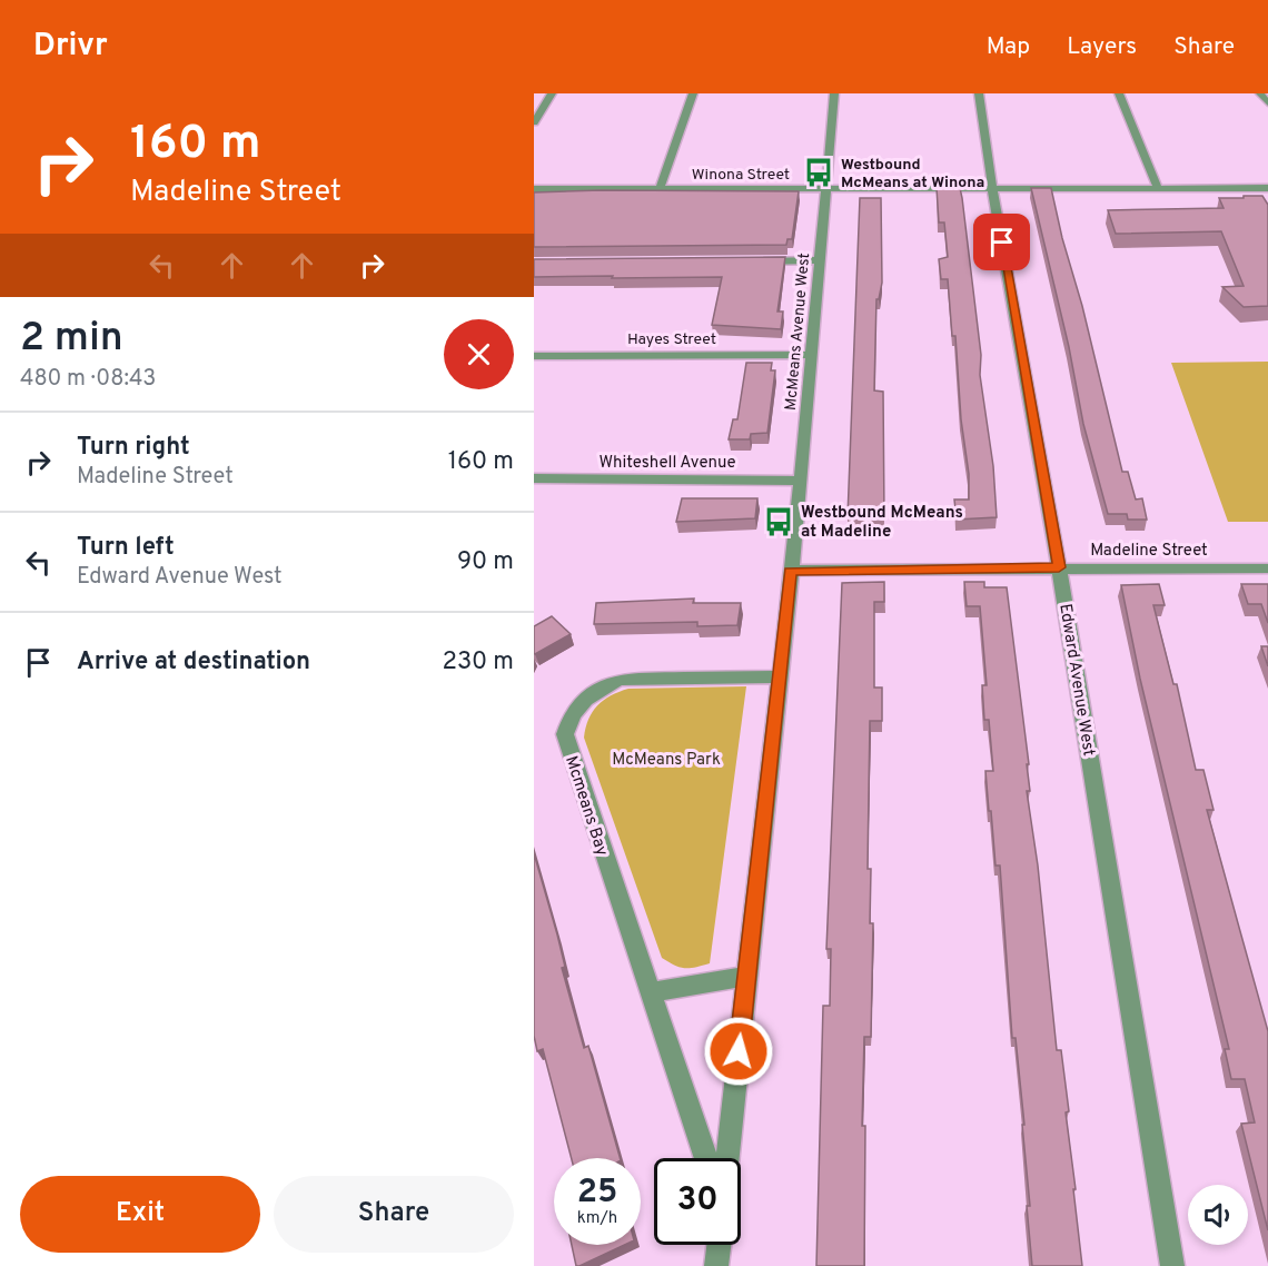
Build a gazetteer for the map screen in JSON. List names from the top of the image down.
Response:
{
  "streets": {
    "street": [
      "Winona Street",
      "McMeans Avenue West",
      "Hayes Street",
      "Whiteshell Avenue",
      "Madeline Street",
      "Edward Avenue West",
      "Mcmeans Bay"
    ]
  },
  "crossings": [
    ["Winona Street", "McMeans Avenue West"],
    ["Winona Street", "Edward Avenue West"],
    ["McMeans Avenue West", "Hayes Street"],
    ["McMeans Avenue West", "Whiteshell Avenue"],
    ["McMeans Avenue West", "Madeline Street"],
    ["Madeline Street", "Edward Avenue West"]
  ],
  "parks": ["McMeans Park"],
  "places": {
    "bus stop": ["Westbound McMeans at Winona", "Westbound McMeans at Madeline"]
  },
  "page": {
    "header": "Drivr",
    "nav": ["Map", "Layers", "Share"],
    "turn": ["160 m", "Madeline Street"],
    "heading": ["2 min", "480 m · 08:43"],
    "list": [
      {
        "name": "Turn right",
        "note": "Madeline Street",
        "value": "160 m"
      },
      {
        "name": "Turn left",
        "note": "Edward Avenue West",
        "value": "90 m"
      },
      {
        "name": "Arrive at destination",
        "value": "230 m"
      }
    ],
    "speed": "25 km/h",
    "limit": "30",
    "buttons": ["Exit", "Share"]
  }
}
